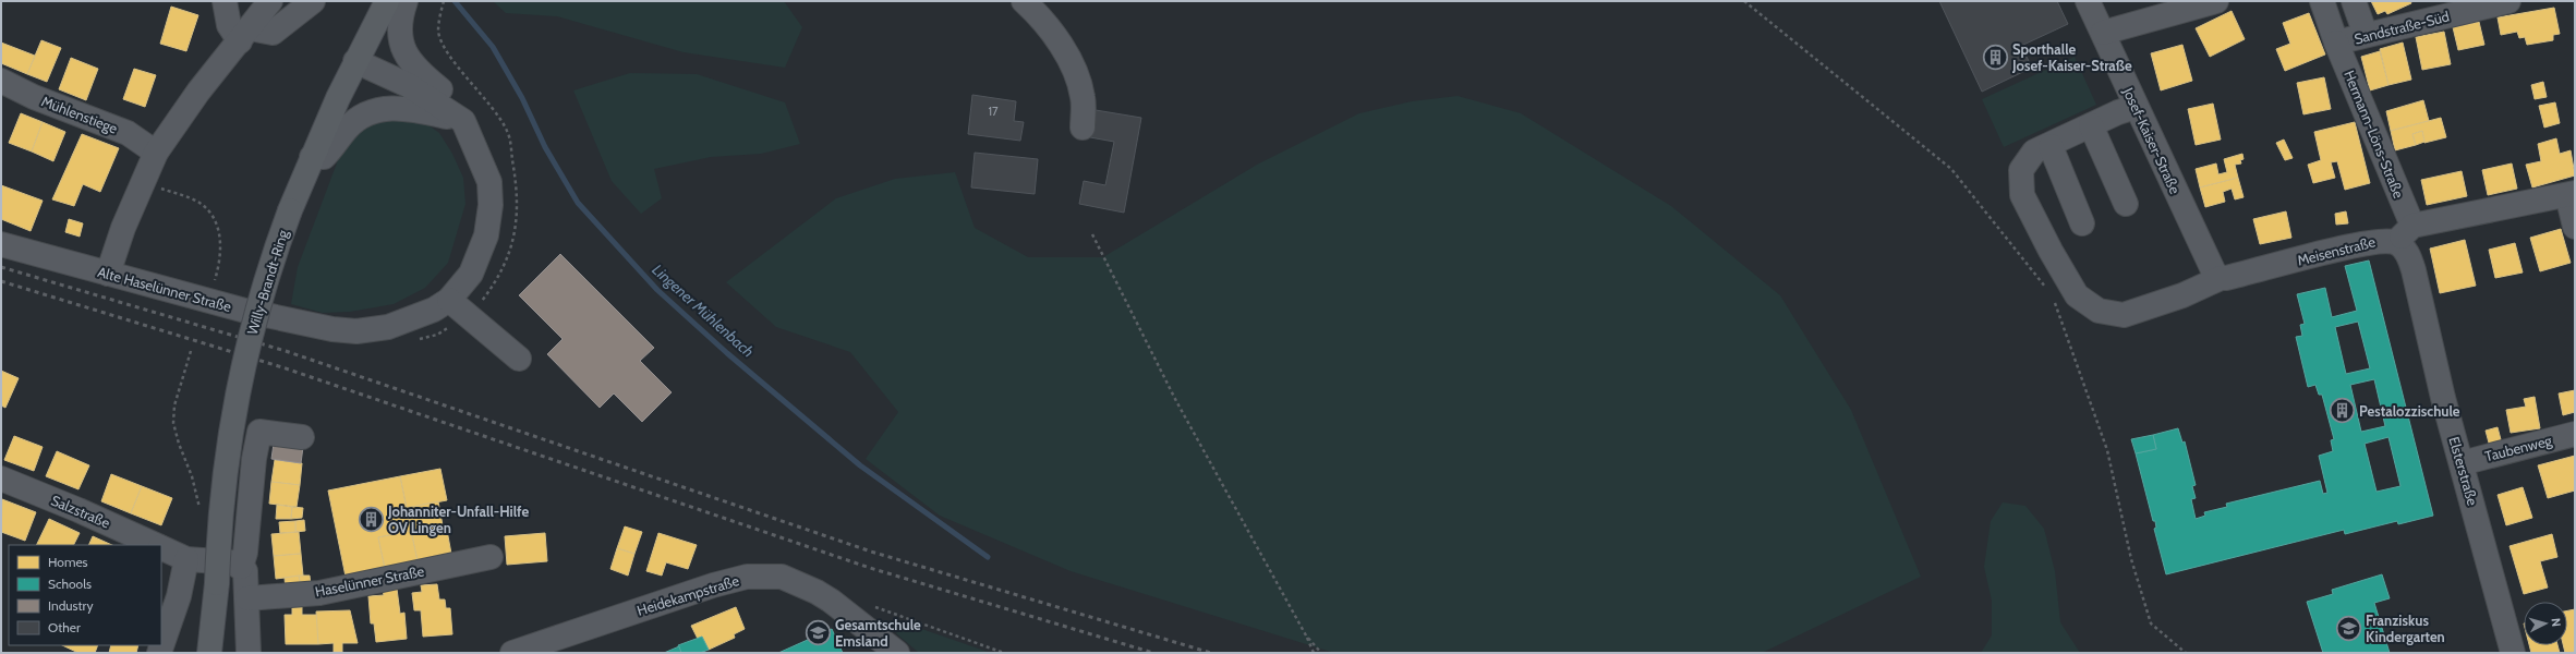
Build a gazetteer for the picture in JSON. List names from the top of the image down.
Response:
{
  "streets": {
    "main road": ["Willy-Brandt-Ring"],
    "street": [
      "Sandstraße-Süd",
      "Mühlenstiege",
      "Hermann-Löns-Straße",
      "Josef-Kaiser-Straße",
      "Meisenstraße",
      "Alte Haselünner Straße",
      "Taubenweg",
      "Elsterstraße",
      "Salzstraße",
      "Haselünner Straße",
      "Heidekampstraße"
    ]
  },
  "crossings": [
    ["Sandstraße-Süd", "Hermann-Löns-Straße"],
    ["Hermann-Löns-Straße", "Meisenstraße"],
    ["Hermann-Löns-Straße", "Elsterstraße"],
    ["Josef-Kaiser-Straße", "Meisenstraße"],
    ["Meisenstraße", "Elsterstraße"],
    ["Taubenweg", "Elsterstraße"]
  ],
  "water": ["Lingener Mühlenbach"],
  "places": {
    "building": ["Sporthalle Josef-Kaiser-Straße", "Pestalozzischule", "Johanniter-Unfall-Hilfe OV Lingen"],
    "school or university": ["Franziskus Kindergarten", "Gesamtschule Emsland"]
  },
  "house_numbers": ["17"],
  "legend": [
    "Homes",
    "Schools",
    "Industry",
    "Other"
  ],
  "north": "right"
}
